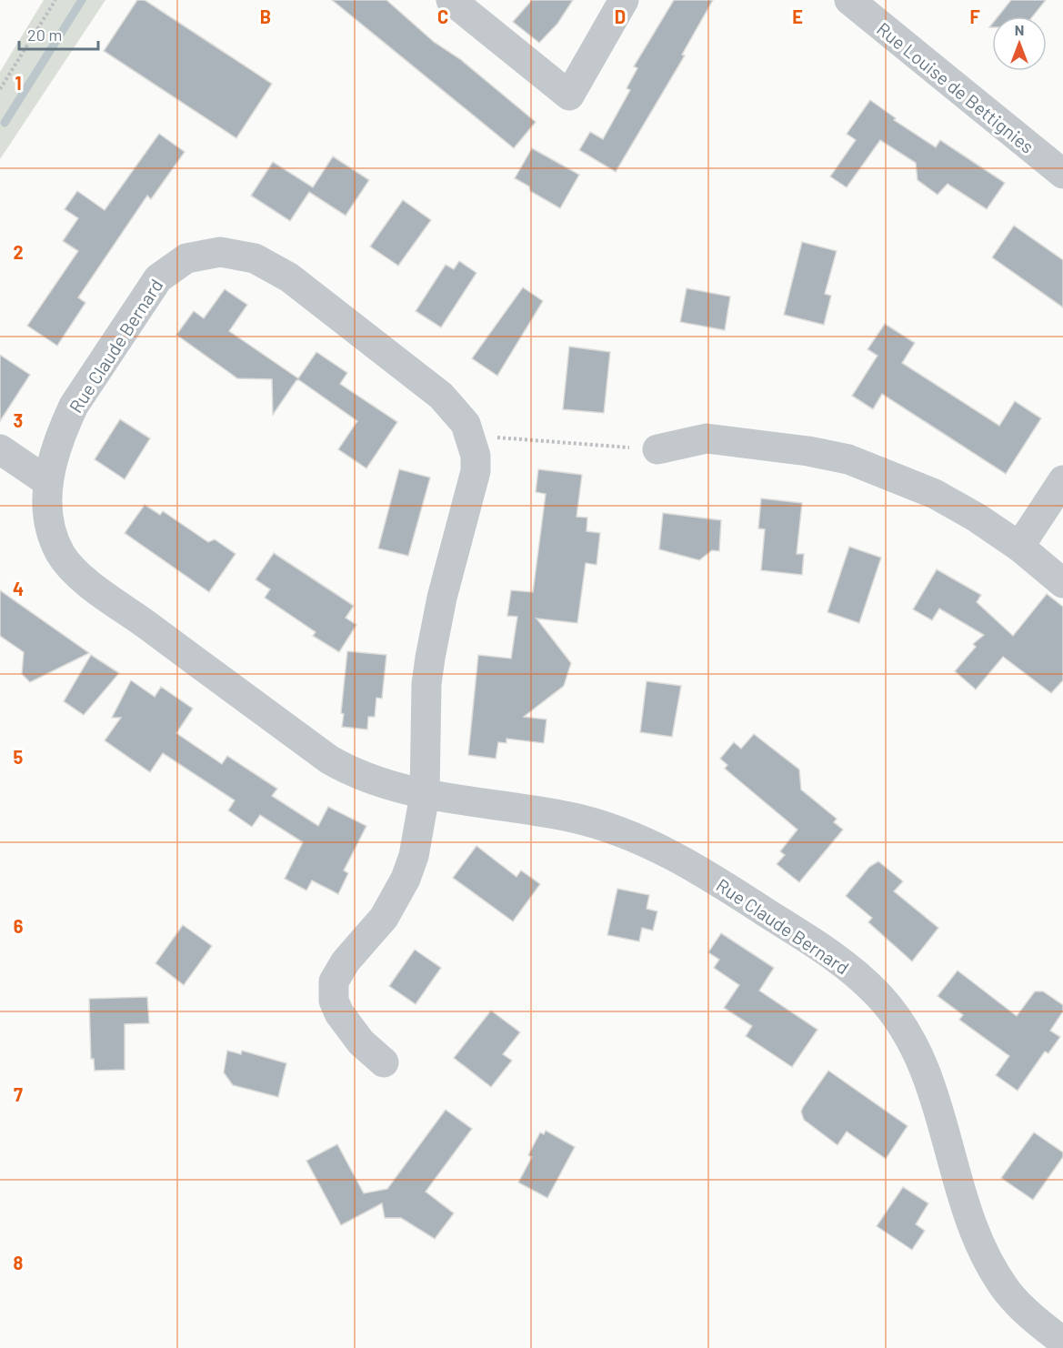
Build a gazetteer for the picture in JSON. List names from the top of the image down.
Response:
{
  "streets": {
    "street": ["Rue Louise de Bettignies", "Rue Claude Bernard"]
  },
  "scale_bar": "20 m",
  "north": "top",
  "grid": {
    "columns": [
      "B",
      "C",
      "D",
      "E",
      "F"
    ],
    "rows": [
      "1",
      "2",
      "3",
      "4",
      "5",
      "6",
      "7",
      "8"
    ]
  }
}
